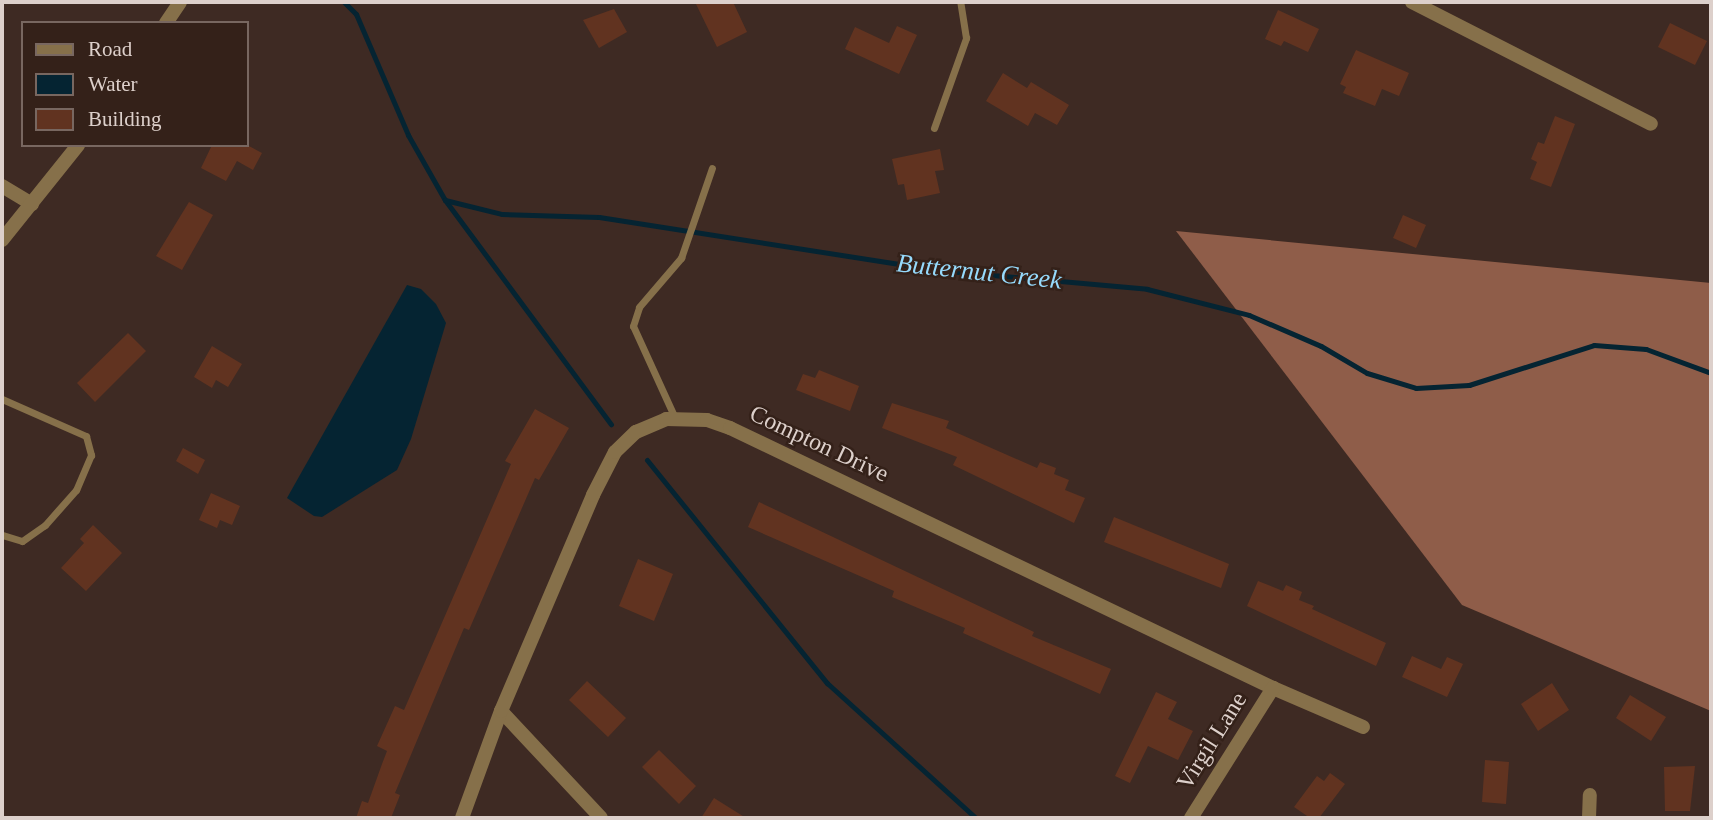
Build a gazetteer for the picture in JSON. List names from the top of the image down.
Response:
{
  "streets": {
    "street": ["Compton Drive", "Virgil Lane"]
  },
  "crossings": [
    ["Compton Drive", "Virgil Lane"]
  ],
  "water": ["Butternut Creek"],
  "legend": ["Road", "Water", "Building"]
}
